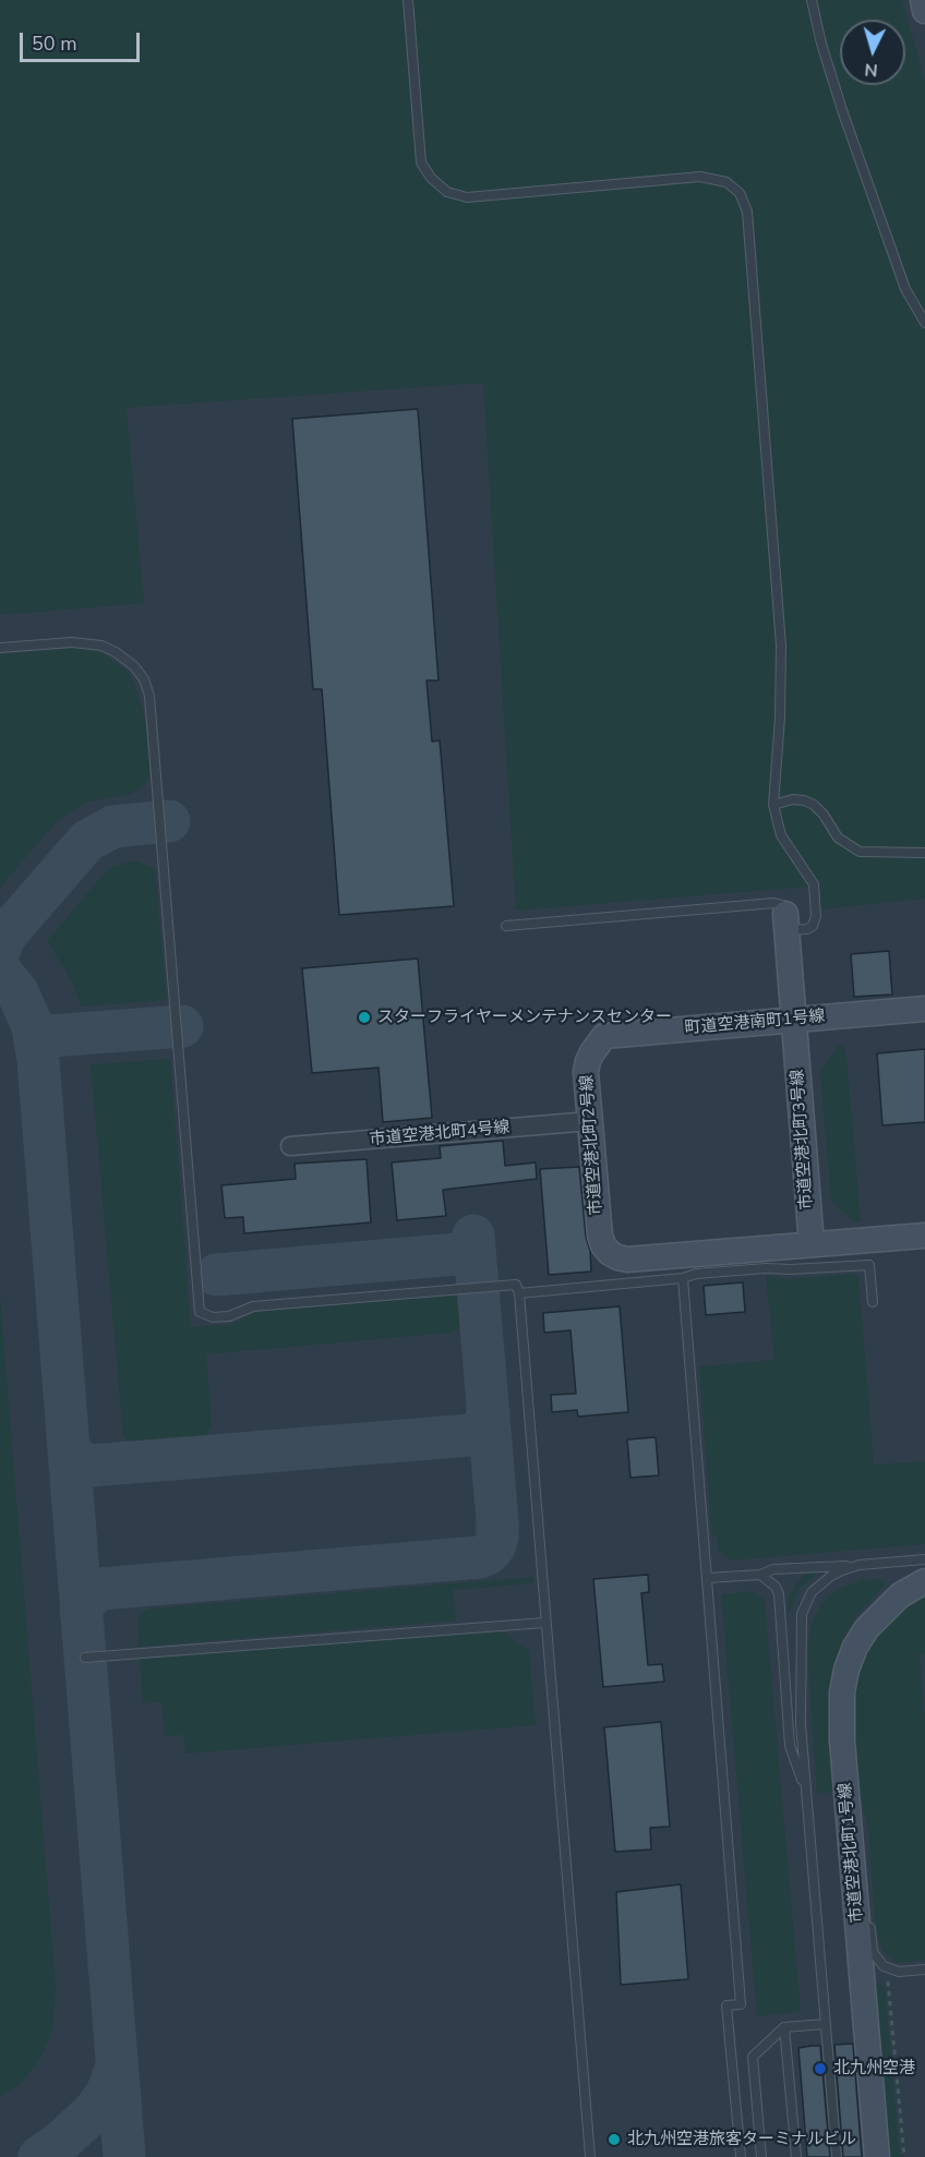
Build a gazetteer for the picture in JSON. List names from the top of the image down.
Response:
{
  "streets": {
    "street": [
      "町道空港南町1号線",
      "市道空港北町4号線",
      "市道空港北町3号線",
      "市道空港北町2号線",
      "市道空港北町1号線"
    ]
  },
  "crossings": [
    ["町道空港南町1号線", "市道空港北町3号線"],
    ["町道空港南町1号線", "市道空港北町2号線"],
    ["市道空港北町4号線", "市道空港北町2号線"],
    ["市道空港北町3号線", "市道空港北町2号線"]
  ],
  "places": ["スターフライヤーメンテナンスセンター", "北九州空港", "北九州空港旅客ターミナルビル"],
  "scale_bar": "50 m",
  "north": "bottom"
}
